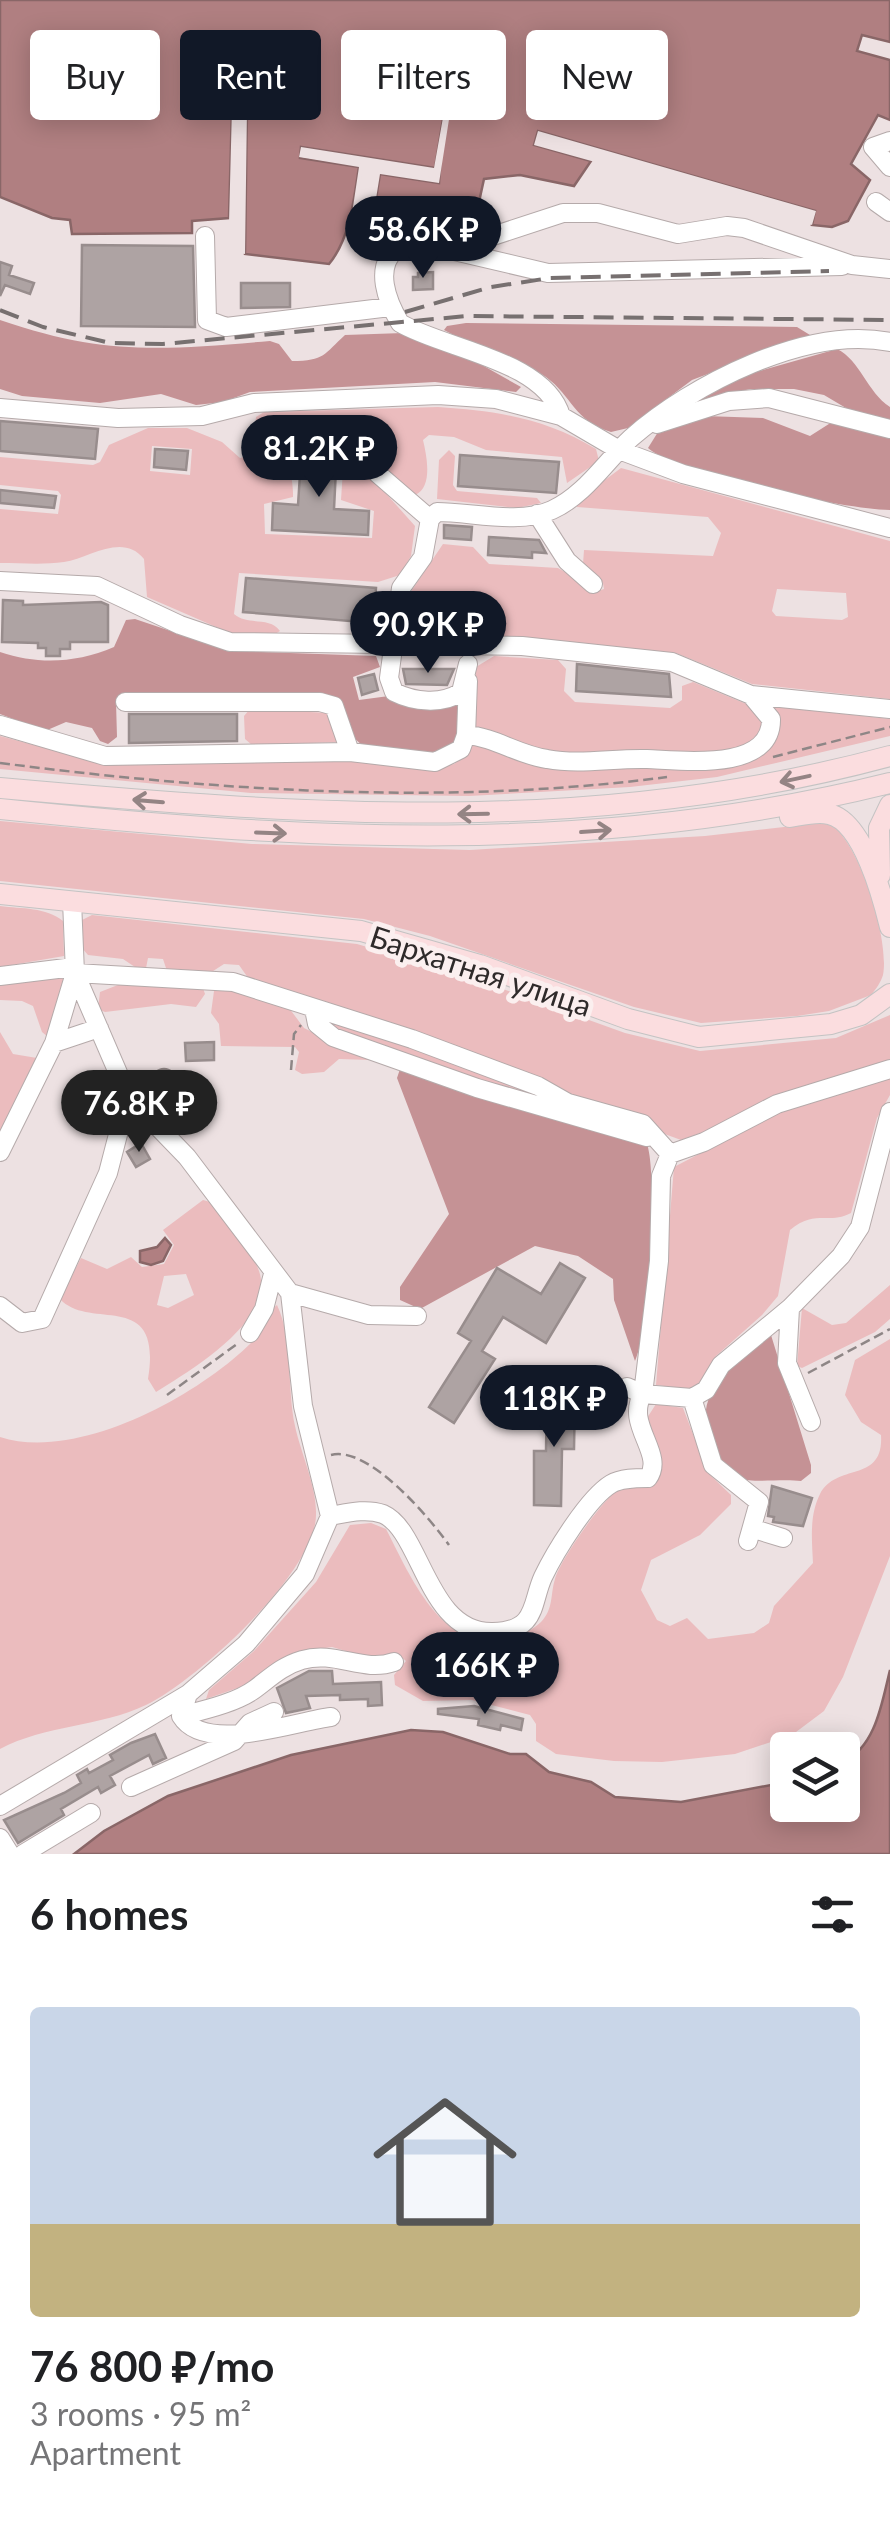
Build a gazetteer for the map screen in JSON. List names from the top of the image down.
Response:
{
  "streets": {
    "main road": ["Бархатная улица"]
  },
  "page": {
    "chip": [
      "Buy",
      "Rent",
      "Filters",
      "New"
    ],
    "price": [
      "58.6K ₽",
      "81.2K ₽",
      "90.9K ₽",
      "76.8K ₽",
      "118K ₽",
      "166K ₽"
    ],
    "heading": "6 homes",
    "list": [
      {
        "name": "76 800 ₽/mo",
        "note": "3 rooms · 95 m² · Apartment"
      }
    ]
  }
}
